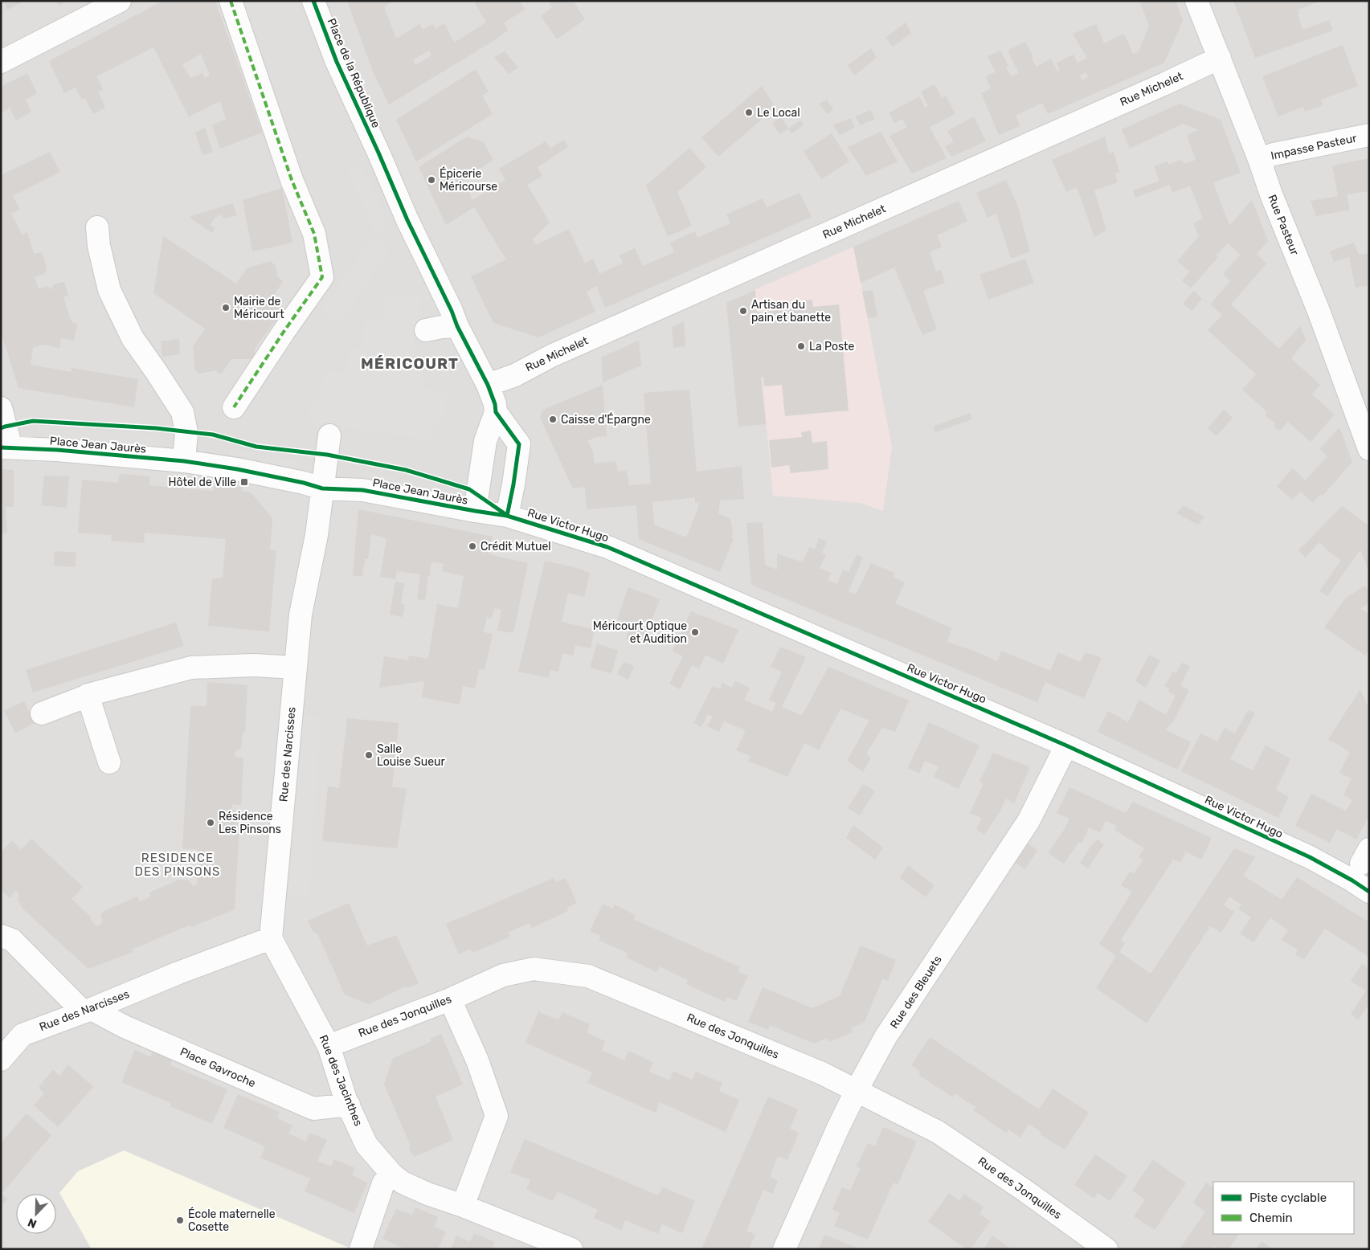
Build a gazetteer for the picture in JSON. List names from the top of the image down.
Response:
{
  "streets": {
    "street": [
      "Place de la République",
      "Rue Michelet",
      "Impasse Pasteur",
      "Rue Pasteur",
      "Place Jean Jaurès",
      "Rue Victor Hugo",
      "Rue des Narcisses",
      "Rue des Bleuets",
      "Rue des Jonquilles",
      "Place Gavroche",
      "Rue des Jacinthes"
    ]
  },
  "crossings": [
    ["Rue Michelet", "Rue Pasteur"],
    ["Impasse Pasteur", "Rue Pasteur"],
    ["Place Jean Jaurès", "Rue Victor Hugo"],
    ["Place Jean Jaurès", "Rue des Narcisses"],
    ["Rue Victor Hugo", "Rue des Bleuets"],
    ["Rue des Narcisses", "Place Gavroche"],
    ["Rue des Narcisses", "Rue des Jacinthes"],
    ["Rue des Bleuets", "Rue des Jonquilles"],
    ["Rue des Jonquilles", "Rue des Jacinthes"],
    ["Place Gavroche", "Rue des Jacinthes"]
  ],
  "districts": ["MÉRICOURT", "RESIDENCE DES PINSONS"],
  "places": {
    "other": [
      "Le Local",
      "Épicerie Méricourse",
      "Mairie de Méricourt",
      "Artisan du pain et banette",
      "La Poste",
      "Caisse d'Épargne",
      "Crédit Mutuel",
      "Méricourt Optique et Audition",
      "Salle Louise Sueur",
      "Résidence Les Pinsons",
      "École maternelle Cosette"
    ],
    "transit": ["Hôtel de Ville"]
  },
  "legend": ["Piste cyclable", "Chemin"],
  "north": "bottom left"
}
